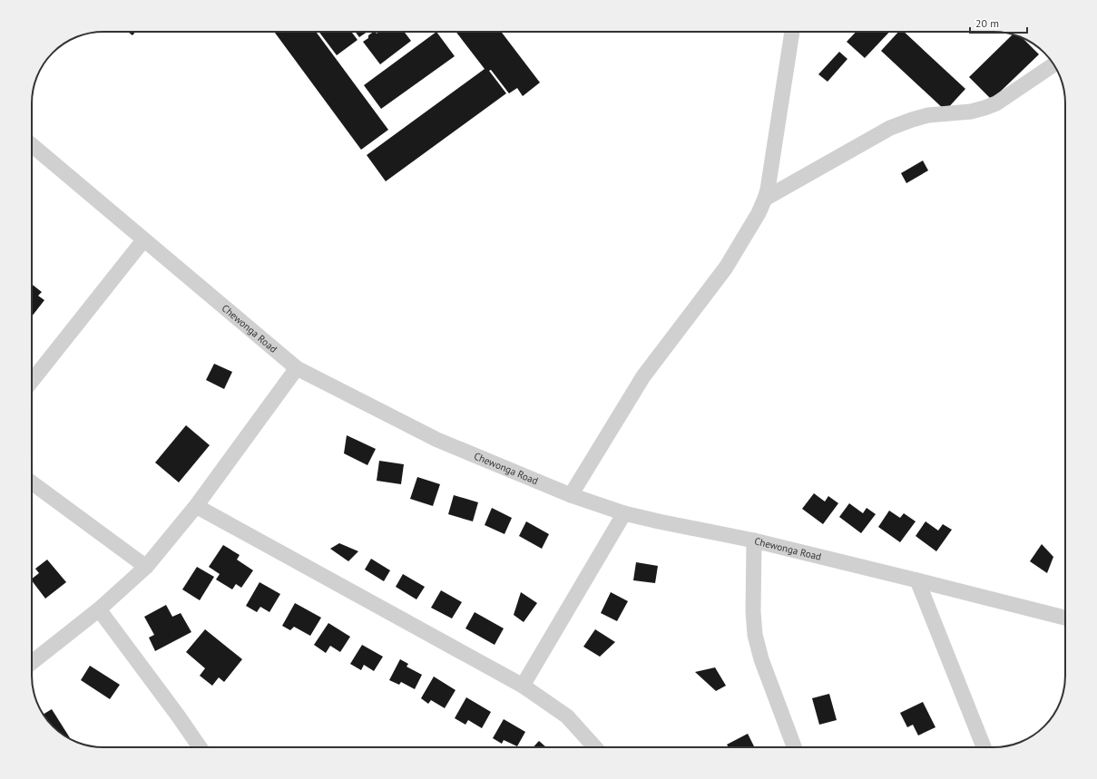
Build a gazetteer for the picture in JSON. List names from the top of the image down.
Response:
{
  "streets": {
    "street": ["Chewonga Road"]
  },
  "scale_bar": "20 m"
}
